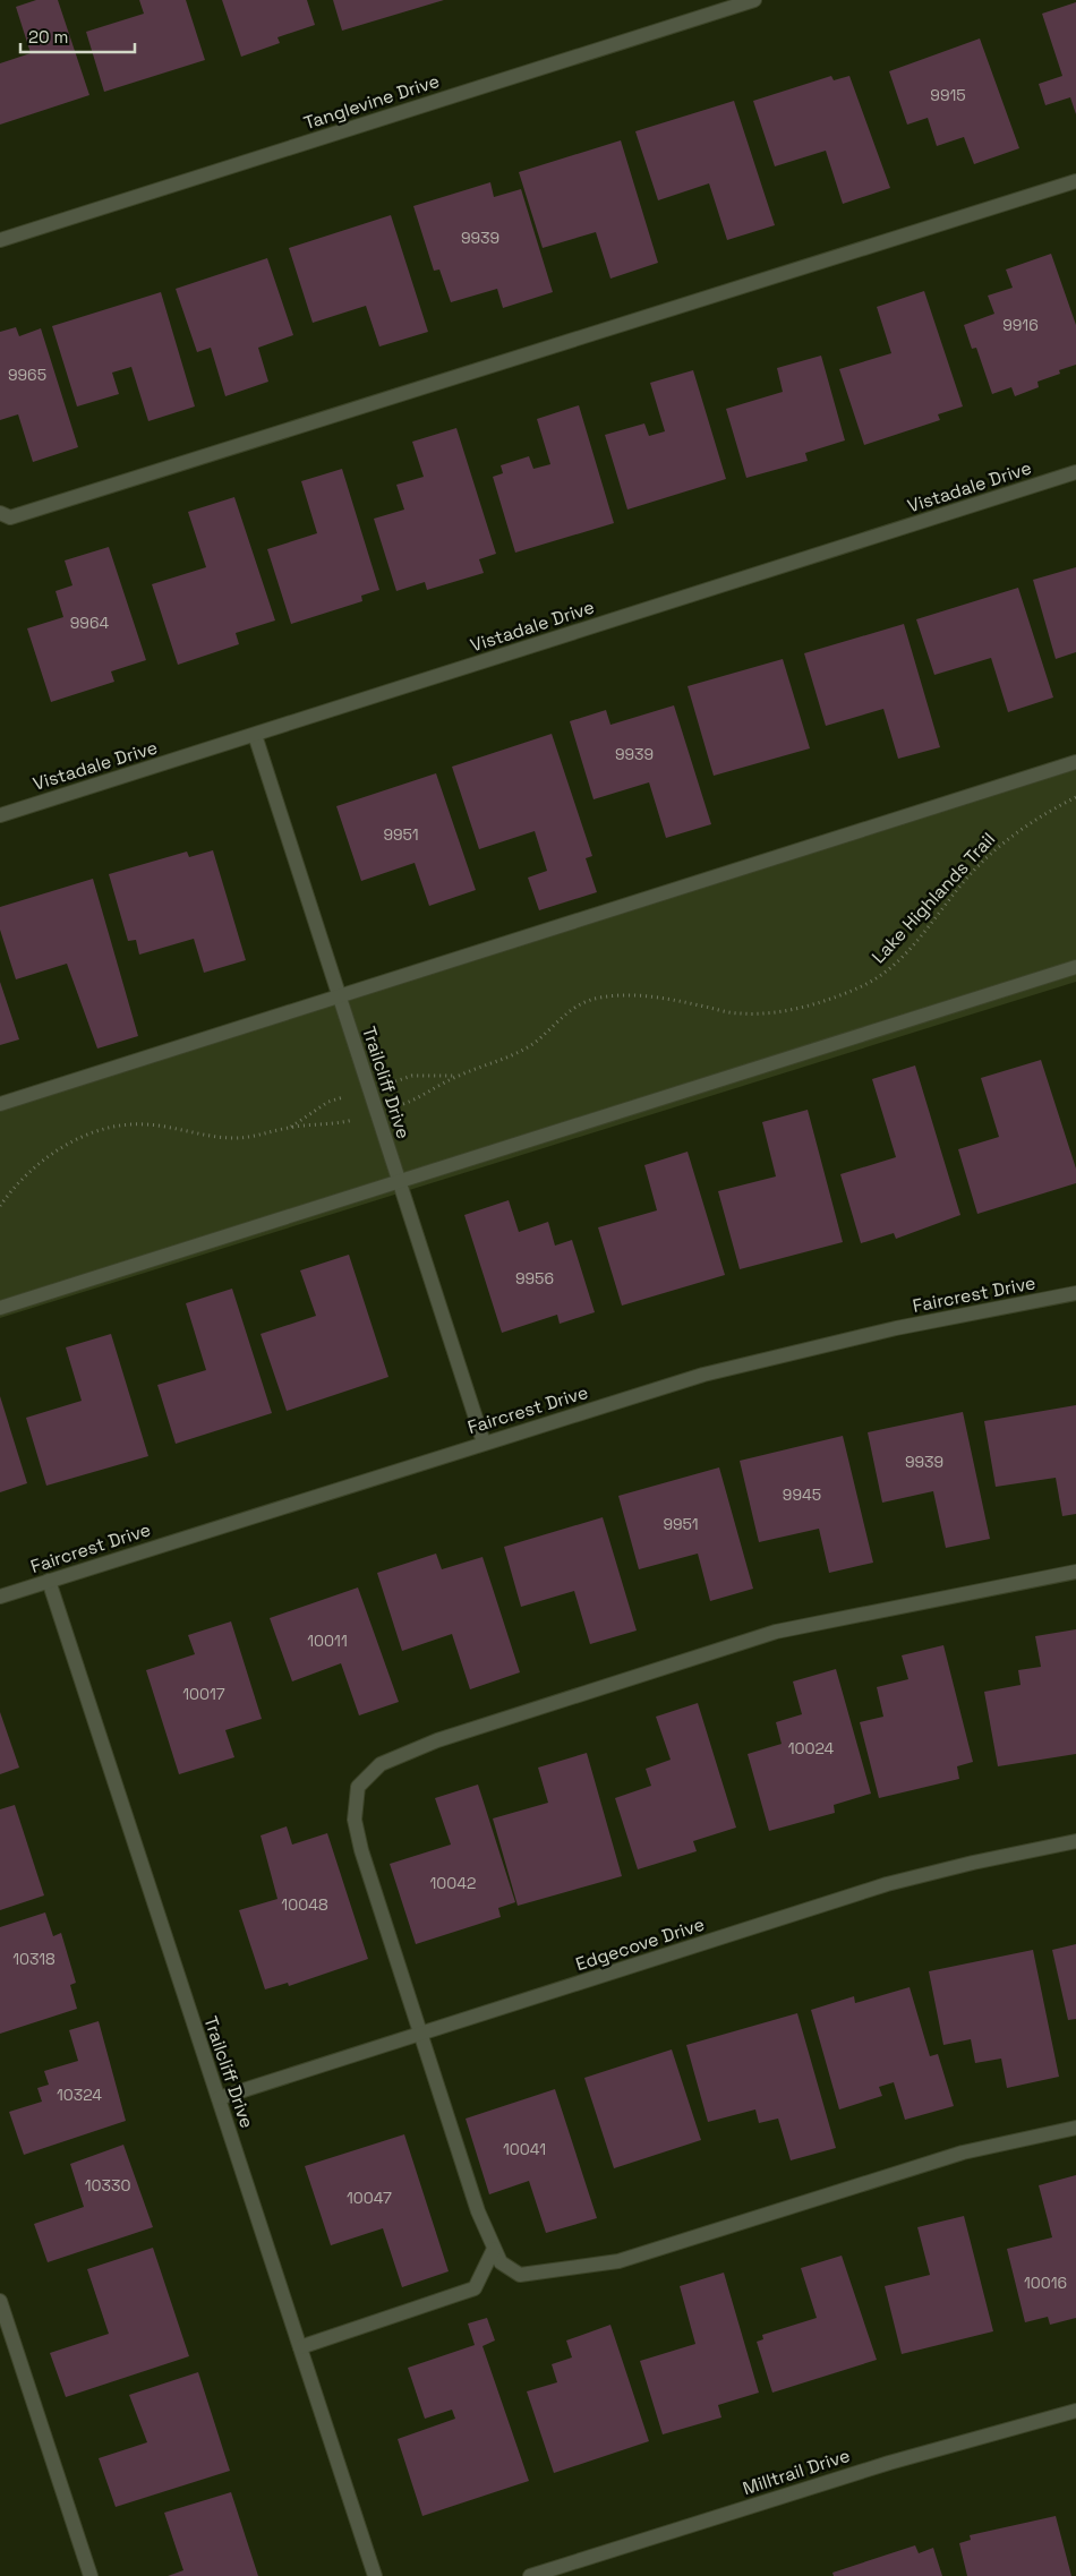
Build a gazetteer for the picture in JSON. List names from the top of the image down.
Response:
{
  "streets": {
    "street": [
      "Tanglevine Drive",
      "Vistadale Drive",
      "Trailcliff Drive",
      "Faircrest Drive",
      "Edgecove Drive",
      "Milltrail Drive"
    ],
    "path": ["Lake Highlands Trail"]
  },
  "crossings": [
    ["Vistadale Drive", "Trailcliff Drive"],
    ["Trailcliff Drive", "Faircrest Drive"],
    ["Trailcliff Drive", "Edgecove Drive"]
  ],
  "house_numbers": [
    "9915",
    "9939",
    "9916",
    "9965",
    "9964",
    "9939",
    "9951",
    "9956",
    "9939",
    "9945",
    "9951",
    "10011",
    "10017",
    "10024",
    "10042",
    "10048",
    "10318",
    "10324",
    "10041",
    "10330",
    "10047",
    "10016"
  ],
  "scale_bar": "20 m"
}
